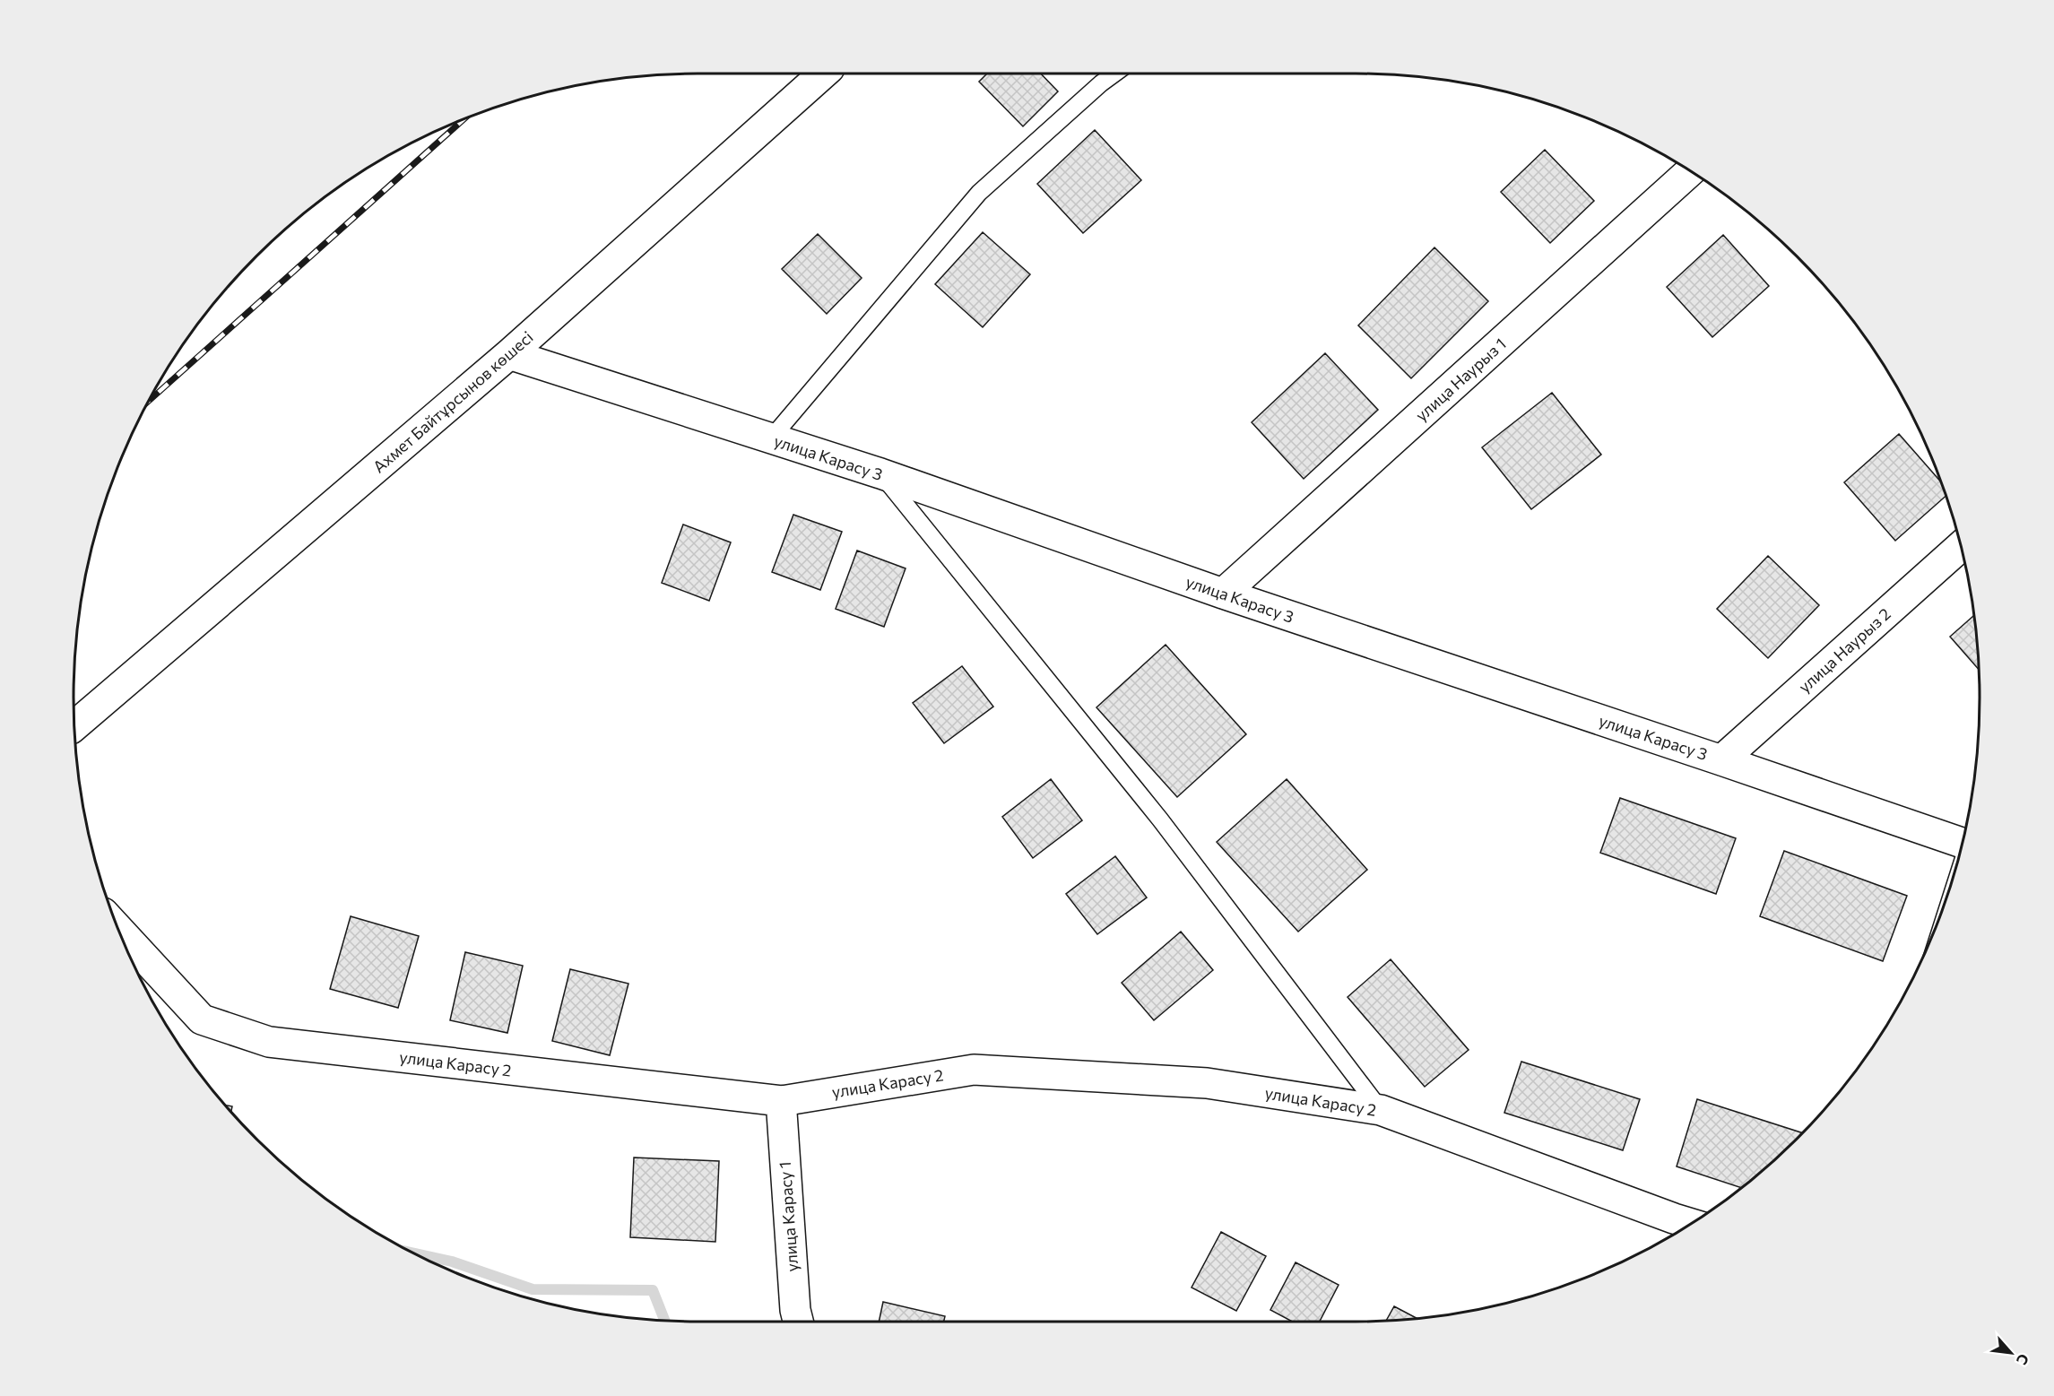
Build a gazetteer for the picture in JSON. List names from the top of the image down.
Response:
{
  "streets": {
    "street": [
      "улица Наурыз 1",
      "Ахмет Байтұрсынов көшесі",
      "улица Карасу 3",
      "улица Наурыз 2",
      "улица Карасу 2",
      "улица Карасу 1"
    ]
  },
  "crossings": [
    ["улица Наурыз 1", "улица Карасу 3"],
    ["Ахмет Байтұрсынов көшесі", "улица Карасу 3"],
    ["улица Карасу 3", "улица Наурыз 2"],
    ["улица Карасу 2", "улица Карасу 1"]
  ],
  "north": "bottom right"
}
